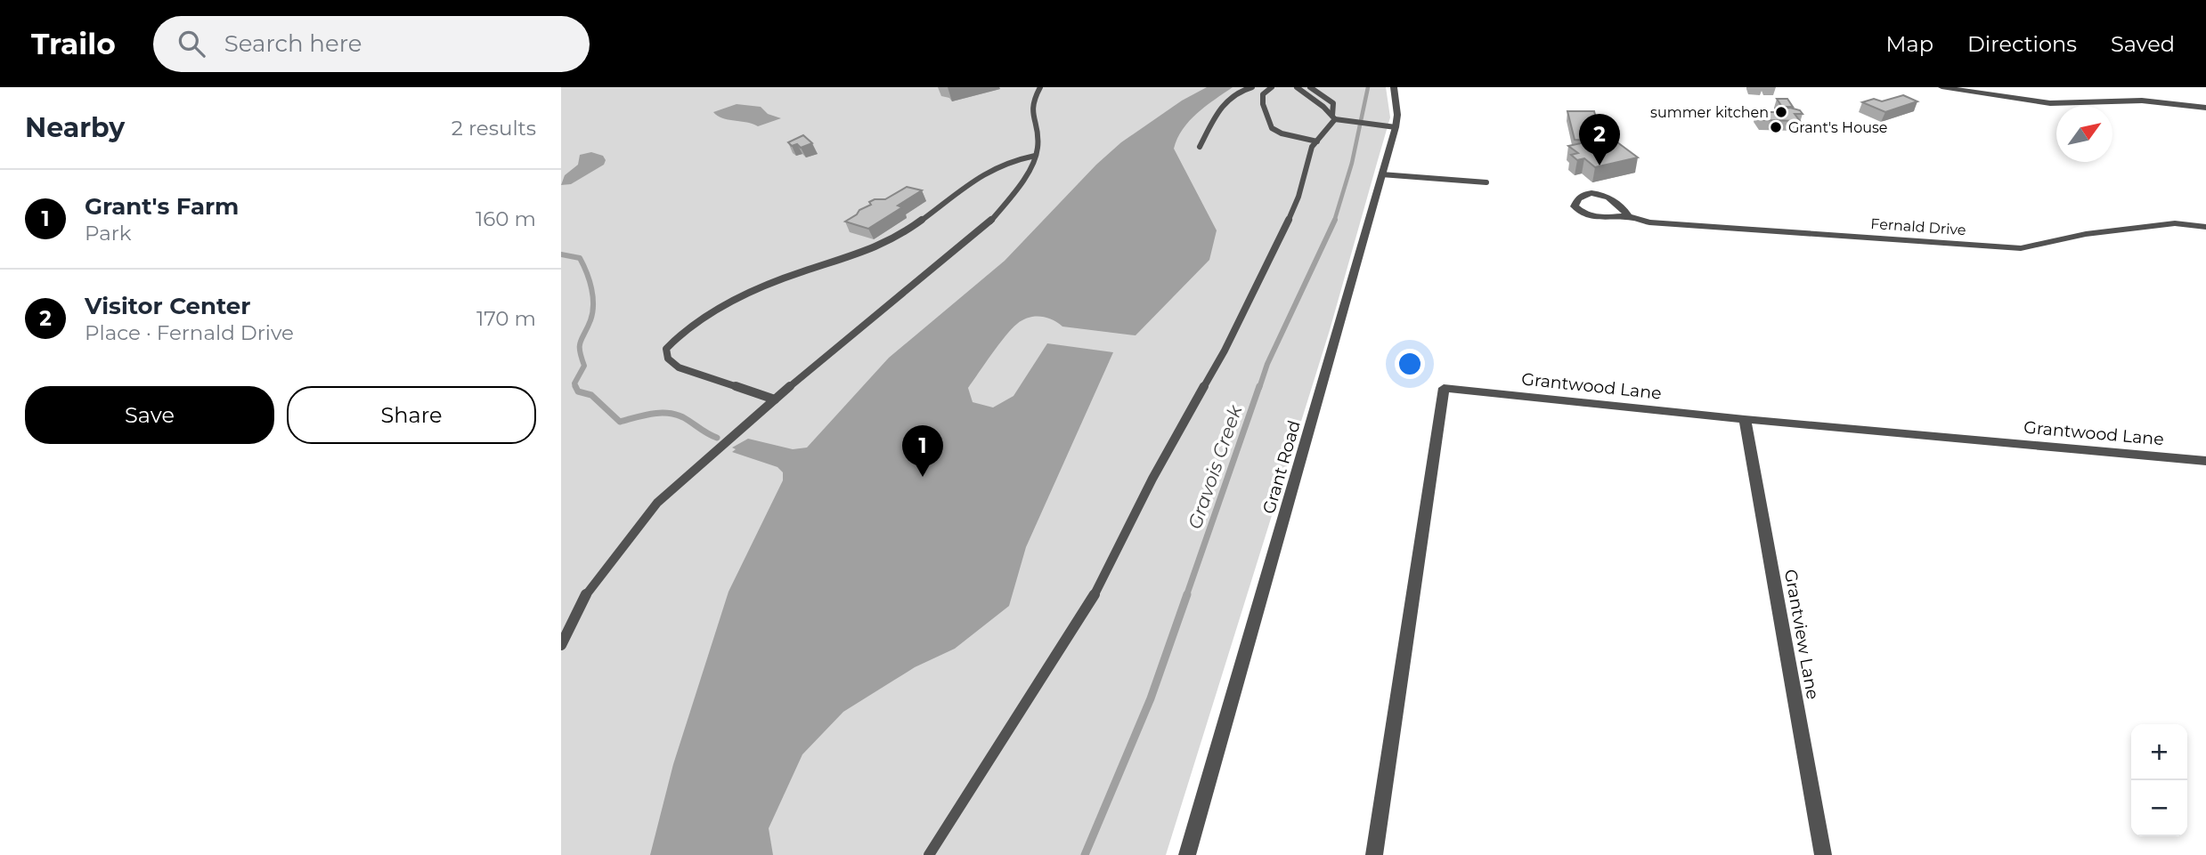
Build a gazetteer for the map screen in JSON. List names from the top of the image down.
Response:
{
  "streets": {
    "street": [
      "Fernald Drive",
      "Grantwood Lane",
      "Grant Road",
      "Grantview Lane"
    ]
  },
  "crossings": [
    ["Grantwood Lane", "Grantview Lane"]
  ],
  "water": ["Gravois Creek"],
  "places": ["summer kitchen", "Grant's House"],
  "north": "top right",
  "page": {
    "header": "Trailo",
    "search": "Search here",
    "nav": ["Map", "Directions", "Saved"],
    "heading": ["Nearby", "2 results"],
    "pins": ["2", "1"],
    "list": [
      {
        "mark": "1",
        "name": "Grant's Farm",
        "note": "Park",
        "value": "160 m"
      },
      {
        "mark": "2",
        "name": "Visitor Center",
        "note": "Place · Fernald Drive",
        "value": "170 m"
      }
    ],
    "buttons": ["Save", "Share"],
    "map_buttons": ["+", "−"]
  }
}
